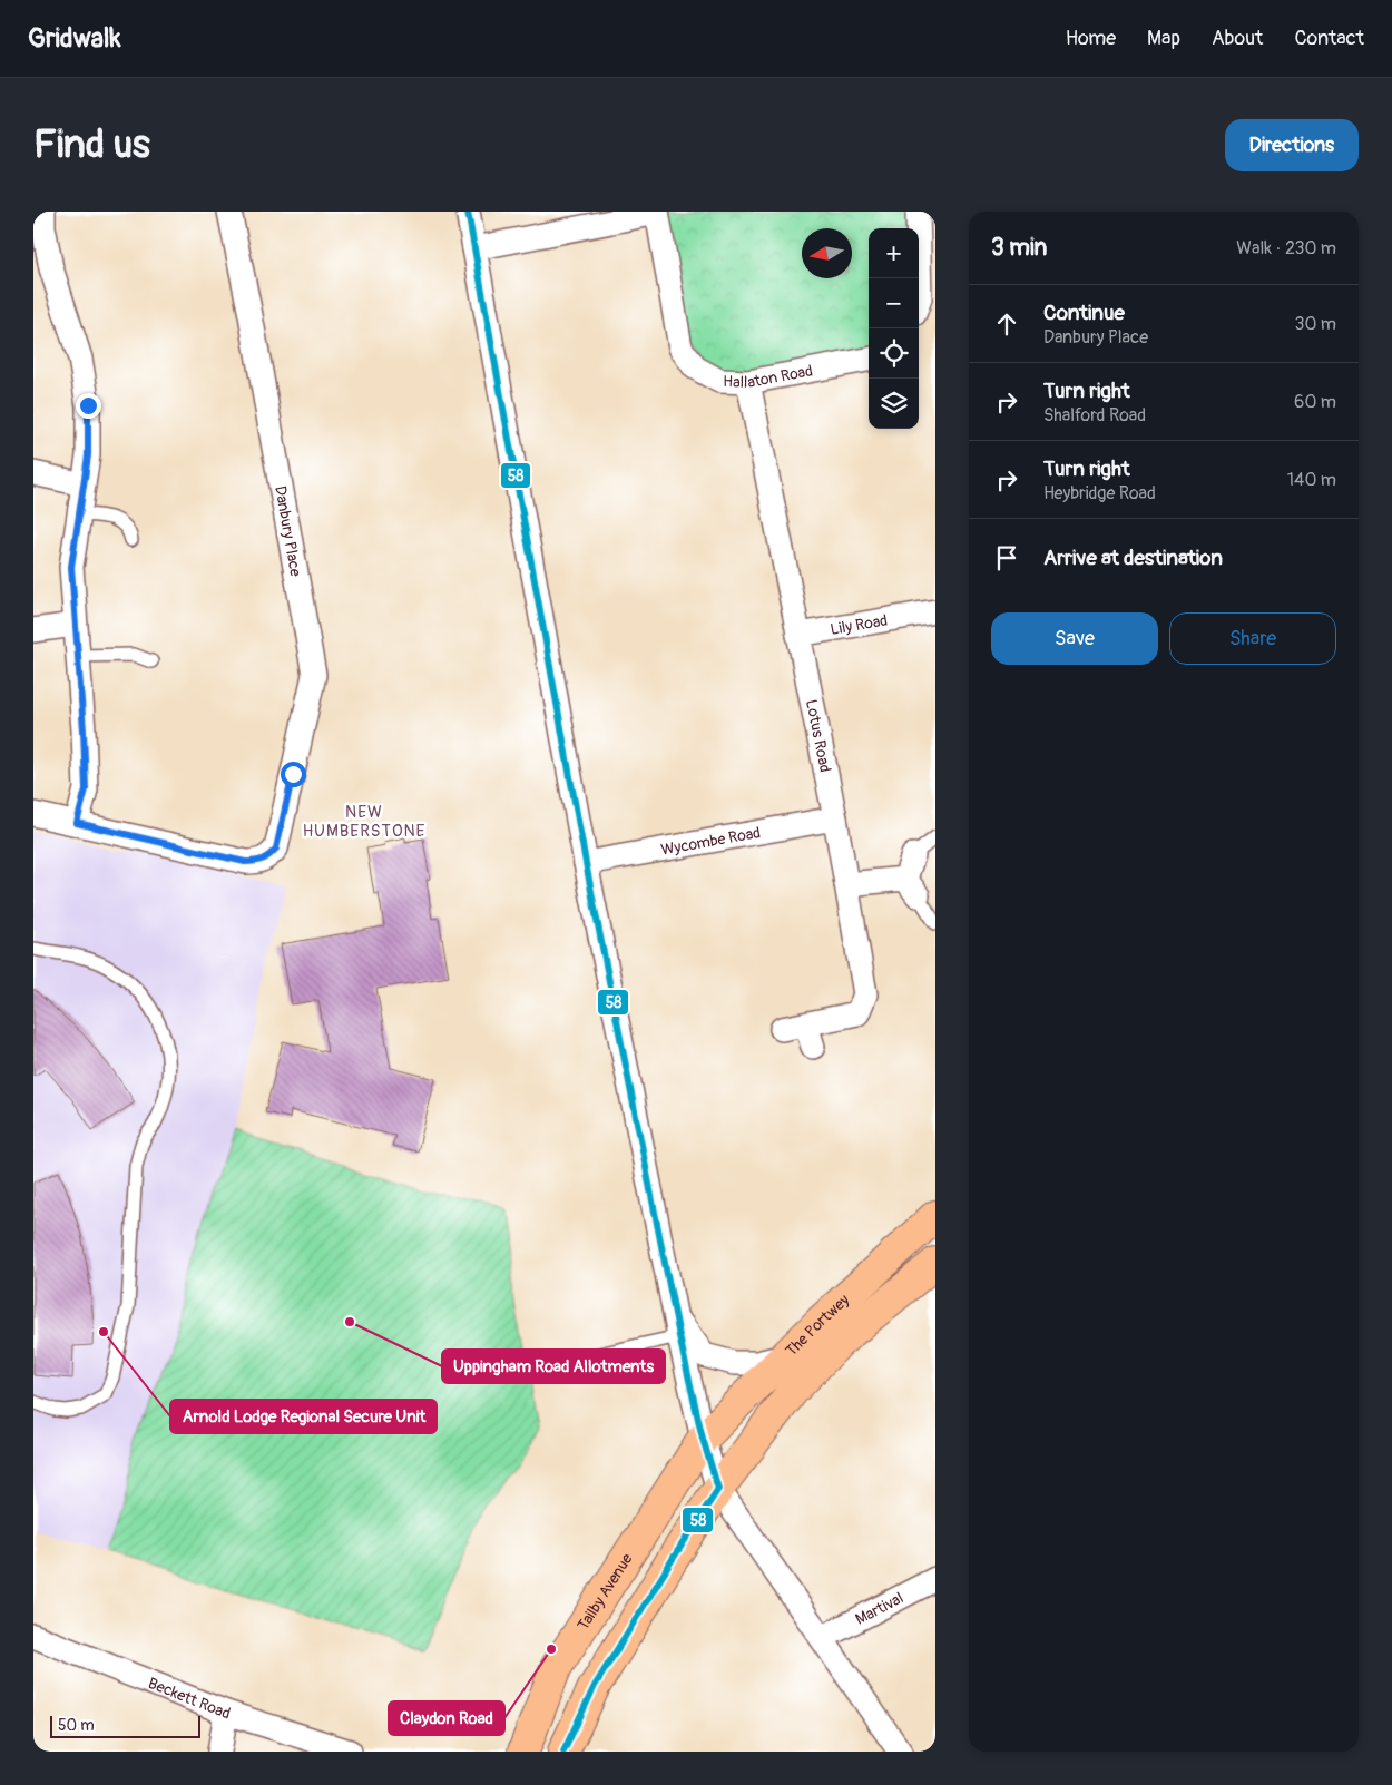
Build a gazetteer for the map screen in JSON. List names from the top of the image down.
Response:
{
  "streets": {
    "highway": ["The Portwey", "Tailby Avenue"],
    "street": [
      "Hallaton Road",
      "Danbury Place",
      "Lily Road",
      "Lotus Road",
      "Wycombe Road",
      "Martival",
      "Beckett Road"
    ]
  },
  "crossings": [
    ["Hallaton Road", "Lotus Road"],
    ["Lily Road", "Lotus Road"],
    ["Lotus Road", "Wycombe Road"],
    ["The Portwey", "Tailby Avenue"]
  ],
  "districts": ["NEW HUMBERSTONE"],
  "places": ["Uppingham Road Allotments", "Arnold Lodge Regional Secure Unit", "Claydon Road"],
  "lines": ["transit line 58"],
  "scale_bar": "50 m",
  "north": "left",
  "page": {
    "header": "Gridwalk",
    "nav": [
      "Home",
      "Map",
      "About",
      "Contact"
    ],
    "buttons": [
      "Directions",
      ["Save", "Share"]
    ],
    "title": "Find us",
    "heading": ["3 min", "Walk · 230 m"],
    "map_buttons": ["+", "−"],
    "list": [
      ["Continue", "Danbury Place", "30 m"],
      ["Turn right", "Shalford Road", "60 m"],
      ["Turn right", "Heybridge Road", "140 m"],
      "Arrive at destination"
    ],
    "scale": "50 m"
  }
}
